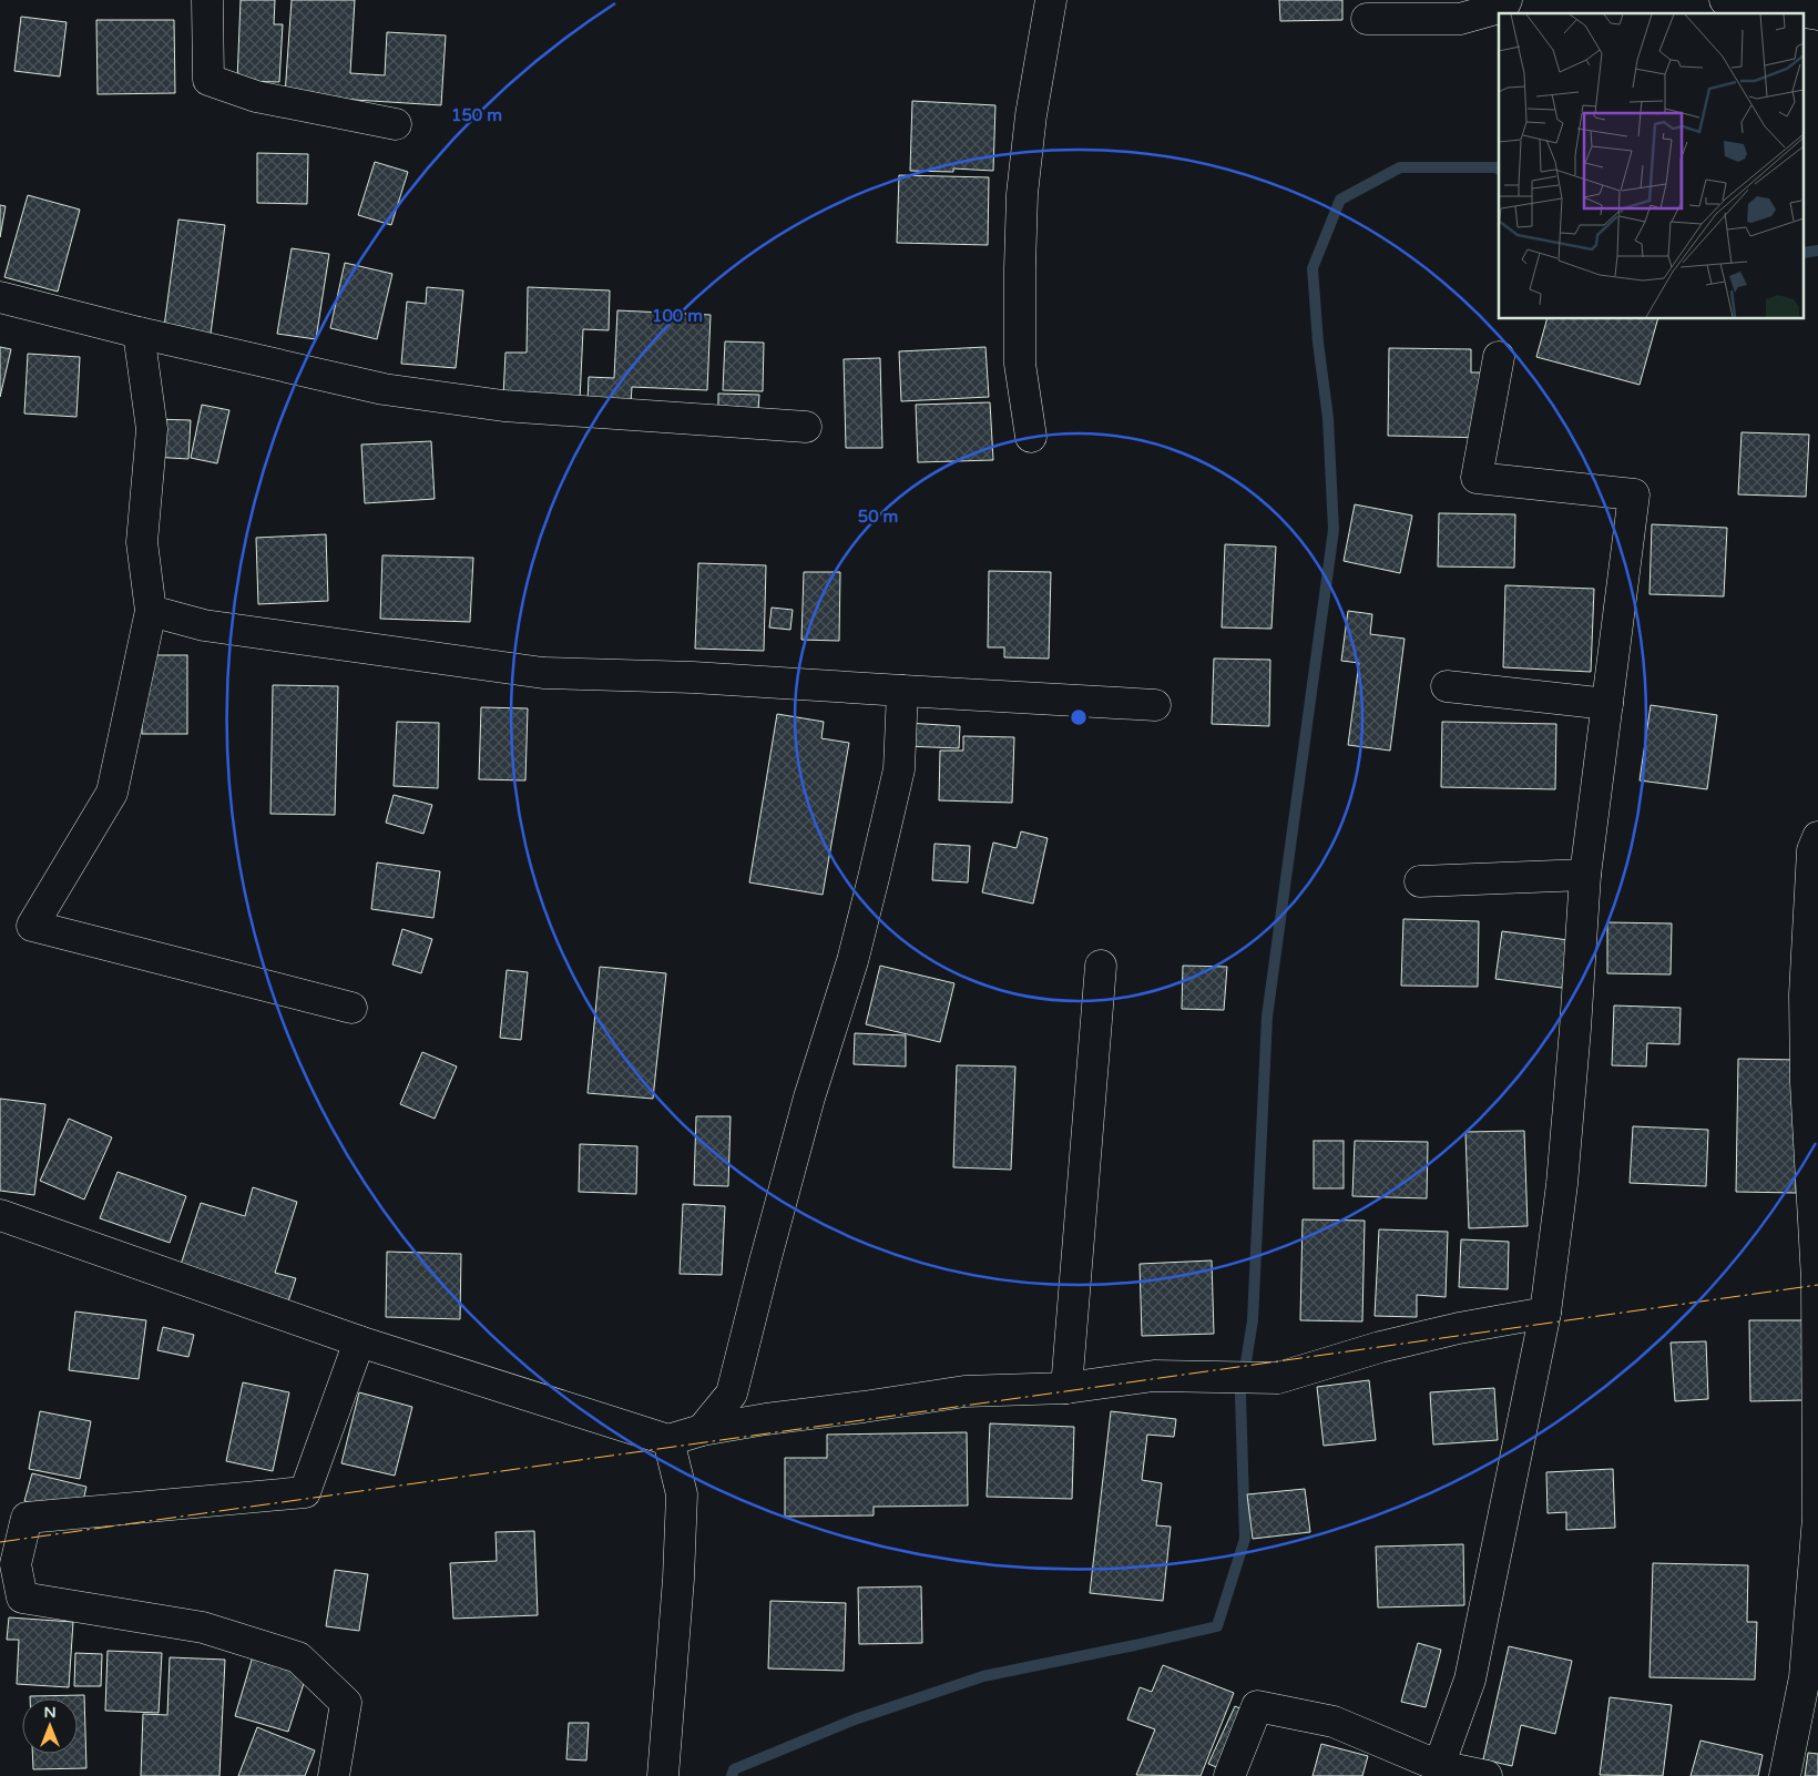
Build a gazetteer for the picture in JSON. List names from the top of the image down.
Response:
{
  "north": "top",
  "rings": ["150 m", "100 m", "50 m"]
}
